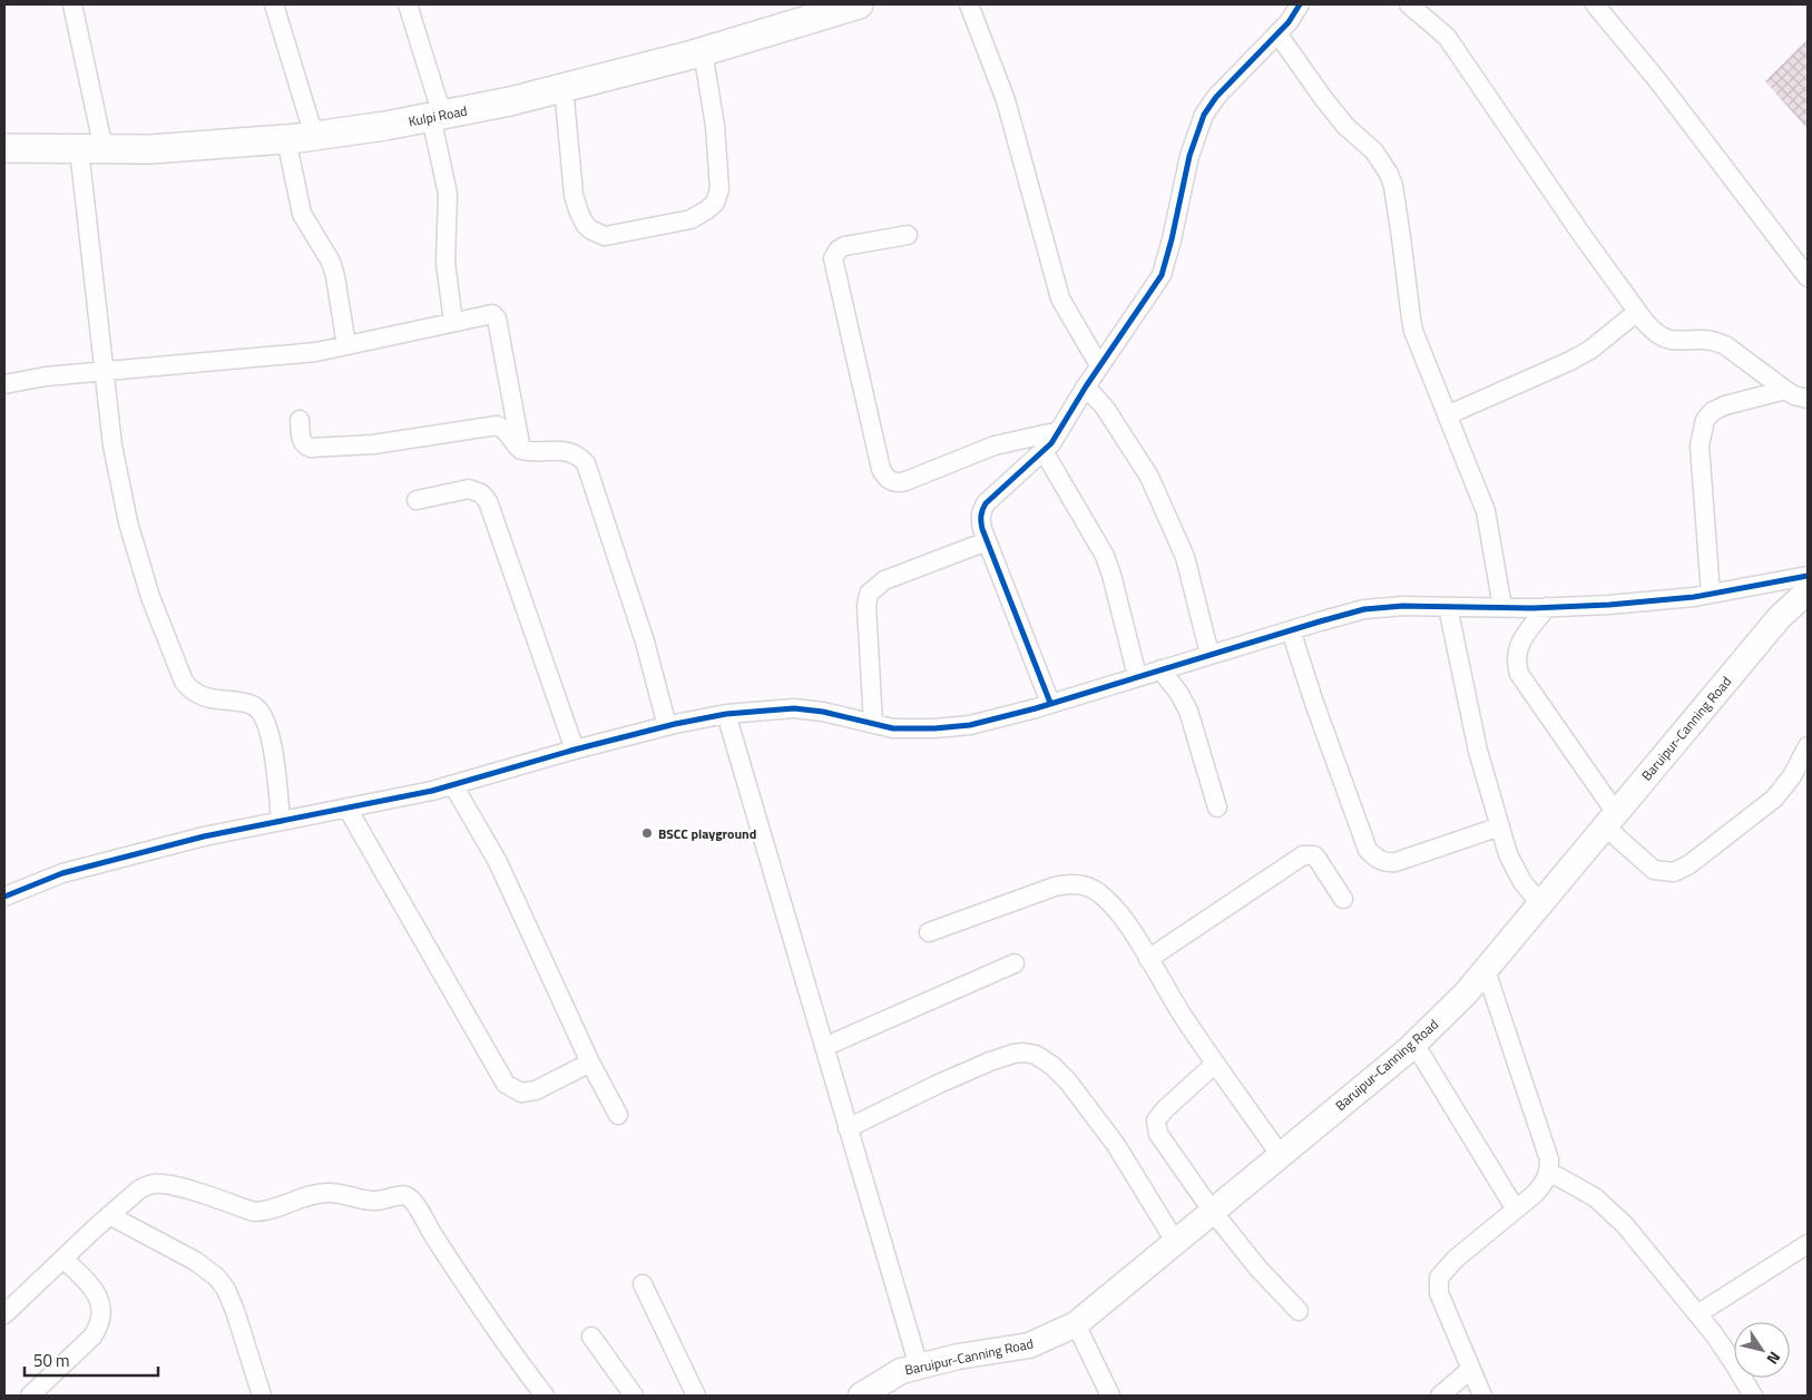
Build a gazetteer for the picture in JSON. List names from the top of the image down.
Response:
{
  "streets": {
    "main road": ["Kulpi Road", "Baruipur-Canning Road"]
  },
  "places": ["BSCC playground"],
  "scale_bar": "50 m",
  "north": "bottom right"
}
